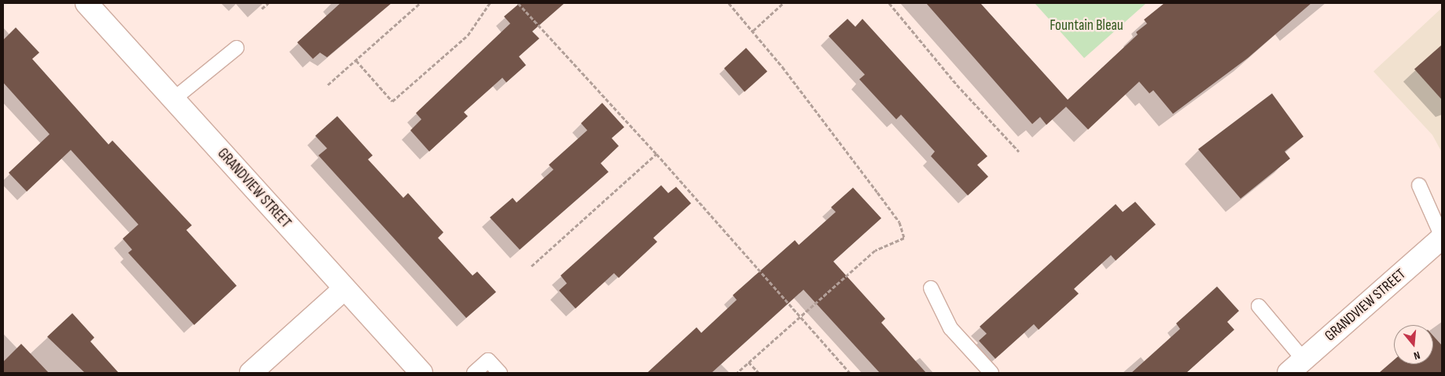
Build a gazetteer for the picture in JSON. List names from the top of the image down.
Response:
{
  "streets": {
    "street": ["GRANDVIEW STREET"]
  },
  "parks": ["Fountain Bleau"],
  "north": "bottom"
}
